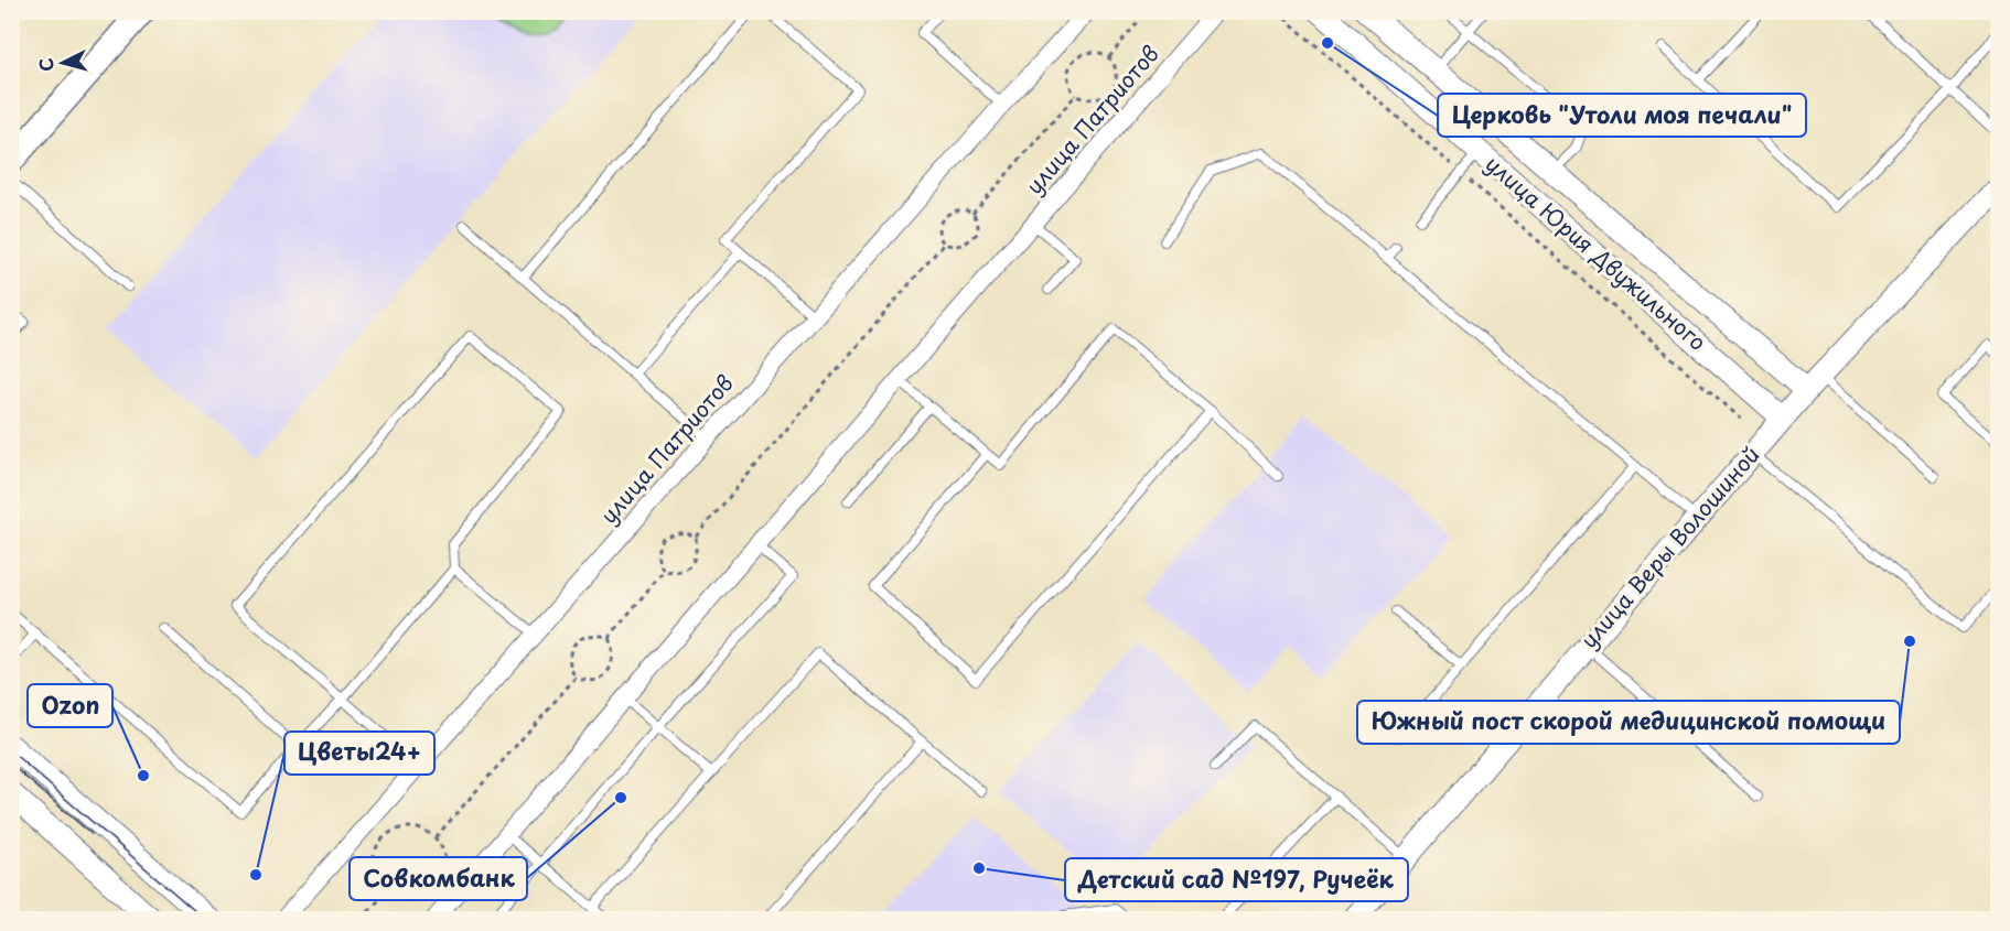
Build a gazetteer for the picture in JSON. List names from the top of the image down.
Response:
{
  "streets": {
    "street": ["улица Патриотов", "улица Юрия Двужильного", "улица Веры Волошиной"]
  },
  "crossings": [
    ["улица Юрия Двужильного", "улица Веры Волошиной"]
  ],
  "places": [
    "Церковь \"Утоли моя печали\"",
    "Южный пост скорой медицинской помощи",
    "Ozon",
    "Совкомбанк",
    "Детский сад №197, Ручеёк",
    "Цветы24+"
  ],
  "north": "left"
}
